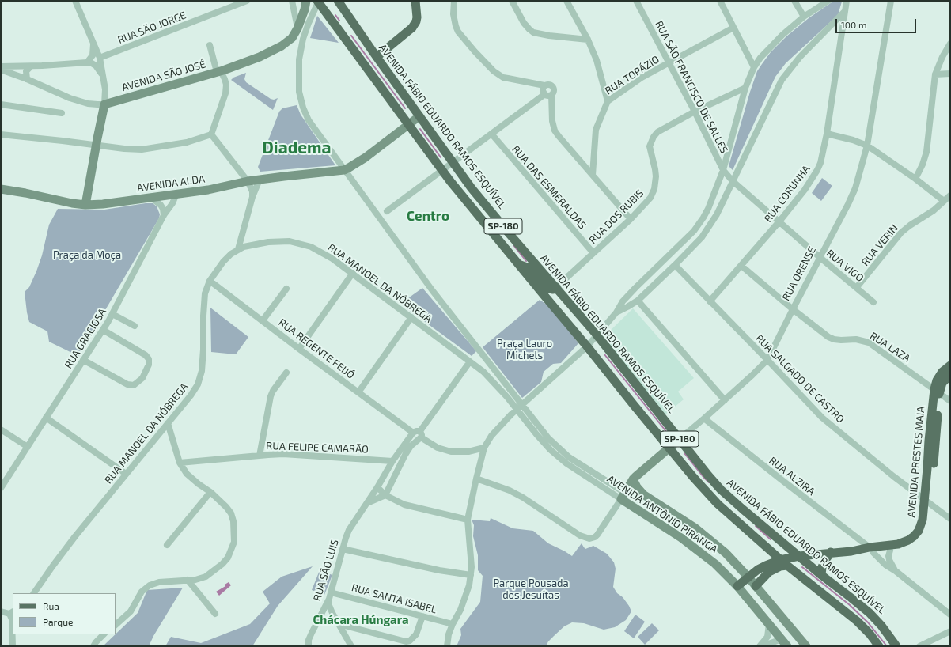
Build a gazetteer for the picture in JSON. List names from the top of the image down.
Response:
{
  "streets": {
    "main road": [
      "AVENIDA SÃO JOSÉ",
      "AVENIDA FÁBIO EDUARDO RAMOS ESQUÍVEL",
      "AVENIDA ALDA",
      "SP-180",
      "RUA ORENSE",
      "AVENIDA PRESTES MAIA",
      "AVENIDA ANTÔNIO PIRANGA"
    ],
    "street": [
      "RUA SÃO JORGE",
      "RUA TOPÁZIO",
      "RUA SÃO FRANCISCO DE SALLES",
      "RUA DAS ESMERALDAS",
      "RUA CORUNHA",
      "RUA DOS RUBIS",
      "RUA VERIN",
      "RUA VIGO",
      "RUA MANOEL DA NÓBREGA",
      "RUA GRACIOSA",
      "RUA LAZA",
      "RUA REGENTE FEIJÓ",
      "RUA SALGADO DE CASTRO",
      "RUA FELIPE CAMARÃO",
      "RUA ALZIRA",
      "RUA SÃO LUIS",
      "RUA SANTA ISABEL"
    ]
  },
  "crossings": [
    ["RUA TOPÁZIO", "RUA SÃO FRANCISCO DE SALLES"],
    ["RUA SÃO FRANCISCO DE SALLES", "RUA DOS RUBIS"],
    ["RUA SÃO FRANCISCO DE SALLES", "RUA VIGO"],
    ["AVENIDA FÁBIO EDUARDO RAMOS ESQUÍVEL", "RUA DOS RUBIS"],
    ["AVENIDA FÁBIO EDUARDO RAMOS ESQUÍVEL", "RUA ORENSE"],
    ["AVENIDA FÁBIO EDUARDO RAMOS ESQUÍVEL", "AVENIDA PRESTES MAIA"],
    ["AVENIDA ALDA", "RUA GRACIOSA"],
    ["AVENIDA ALDA", "AVENIDA ANTÔNIO PIRANGA"],
    ["RUA DAS ESMERALDAS", "RUA DOS RUBIS"],
    ["RUA CORUNHA", "RUA VIGO"],
    ["RUA CORUNHA", "RUA LAZA"],
    ["RUA CORUNHA", "RUA SALGADO DE CASTRO"],
    ["SP-180", "RUA ORENSE"],
    ["SP-180", "AVENIDA PRESTES MAIA"],
    ["SP-180", "AVENIDA ANTÔNIO PIRANGA"],
    ["RUA VERIN", "RUA VIGO"],
    ["RUA VIGO", "RUA ORENSE"],
    ["RUA ORENSE", "RUA LAZA"],
    ["RUA ORENSE", "RUA SALGADO DE CASTRO"],
    ["RUA ORENSE", "RUA ALZIRA"],
    ["RUA ORENSE", "AVENIDA ANTÔNIO PIRANGA"],
    ["RUA MANOEL DA NÓBREGA", "RUA REGENTE FEIJÓ"],
    ["RUA MANOEL DA NÓBREGA", "AVENIDA ANTÔNIO PIRANGA"],
    ["RUA LAZA", "AVENIDA PRESTES MAIA"],
    ["RUA SALGADO DE CASTRO", "AVENIDA PRESTES MAIA"],
    ["RUA FELIPE CAMARÃO", "RUA SÃO LUIS"],
    ["AVENIDA PRESTES MAIA", "RUA ALZIRA"],
    ["AVENIDA PRESTES MAIA", "AVENIDA ANTÔNIO PIRANGA"],
    ["RUA SÃO LUIS", "RUA SANTA ISABEL"]
  ],
  "districts": ["Diadema", "Centro", "Chácara Húngara"],
  "parks": ["Praça da Moça", "Praça Lauro Michels", "Parque Pousada dos Jesuítas"],
  "legend": ["Rua", "Parque"],
  "scale_bar": "100 m"
}
